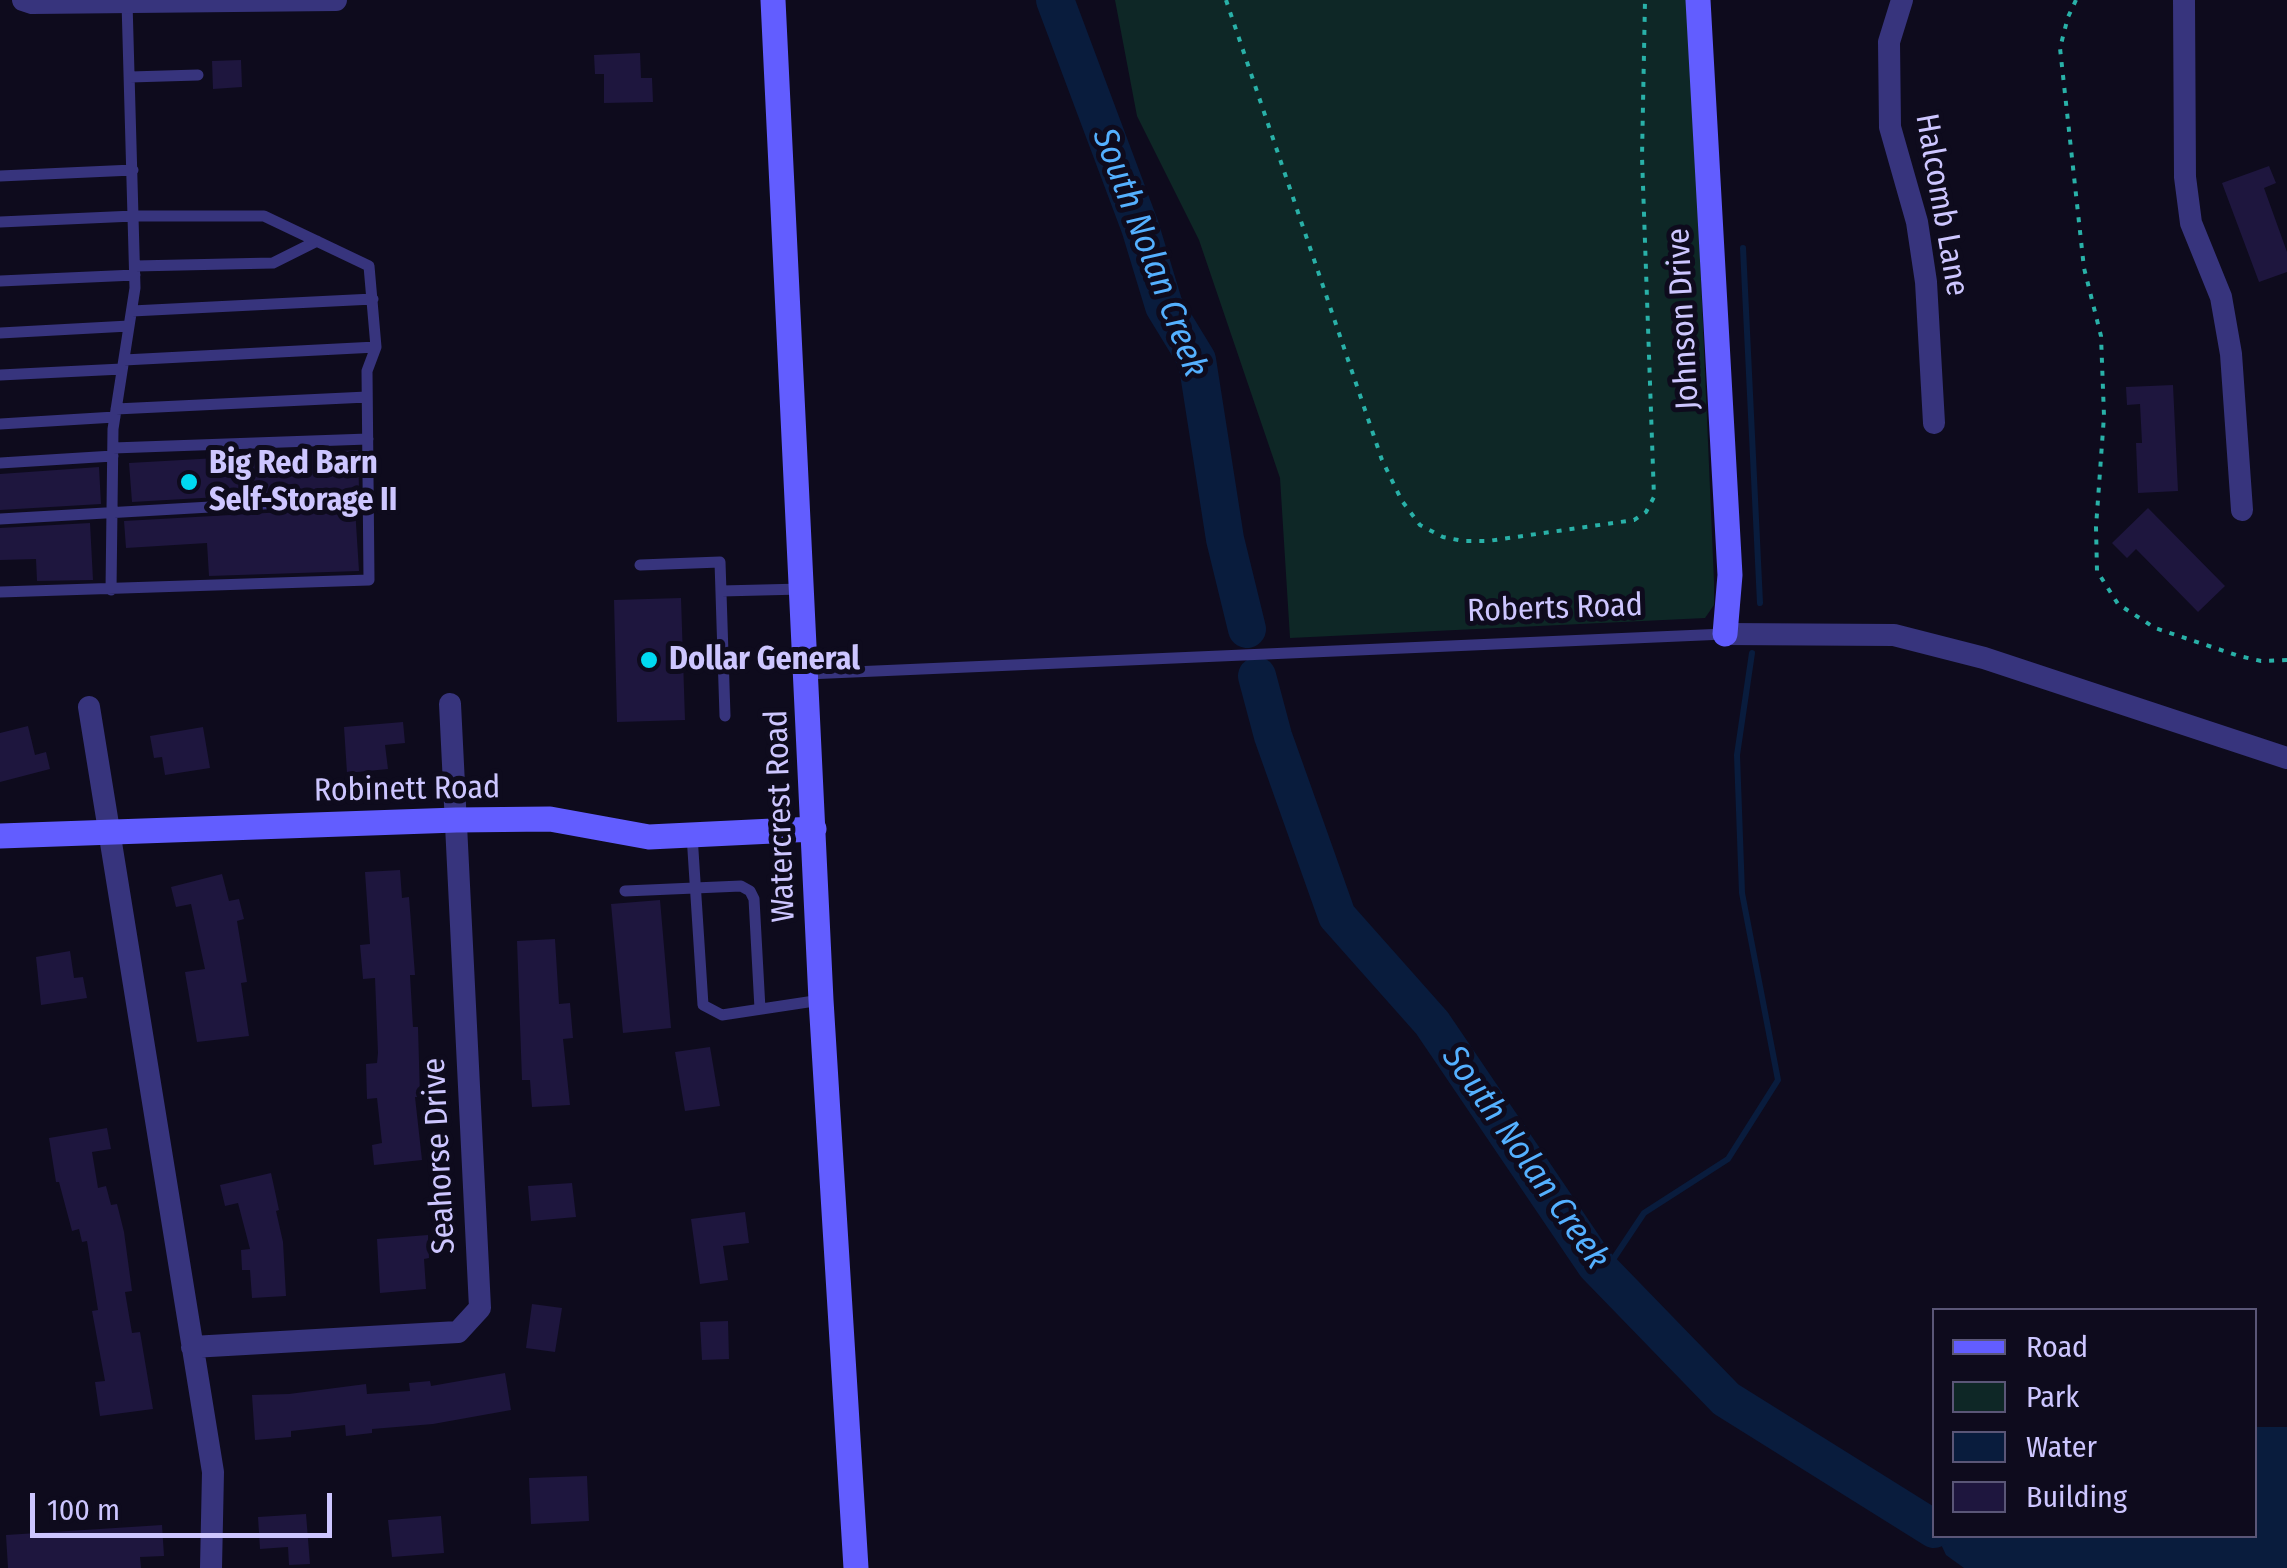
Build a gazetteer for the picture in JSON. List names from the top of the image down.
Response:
{
  "streets": {
    "street": [
      "Halcomb Lane",
      "Johnson Drive",
      "Roberts Road",
      "Robinett Road",
      "Watercrest Road",
      "Seahorse Drive"
    ]
  },
  "crossings": [
    ["Johnson Drive", "Roberts Road"],
    ["Roberts Road", "Watercrest Road"],
    ["Robinett Road", "Watercrest Road"],
    ["Robinett Road", "Seahorse Drive"]
  ],
  "water": ["South Nolan Creek"],
  "places": ["Big Red Barn Self-Storage II", "Dollar General"],
  "legend": [
    "Road",
    "Park",
    "Water",
    "Building"
  ],
  "scale_bar": "100 m"
}
